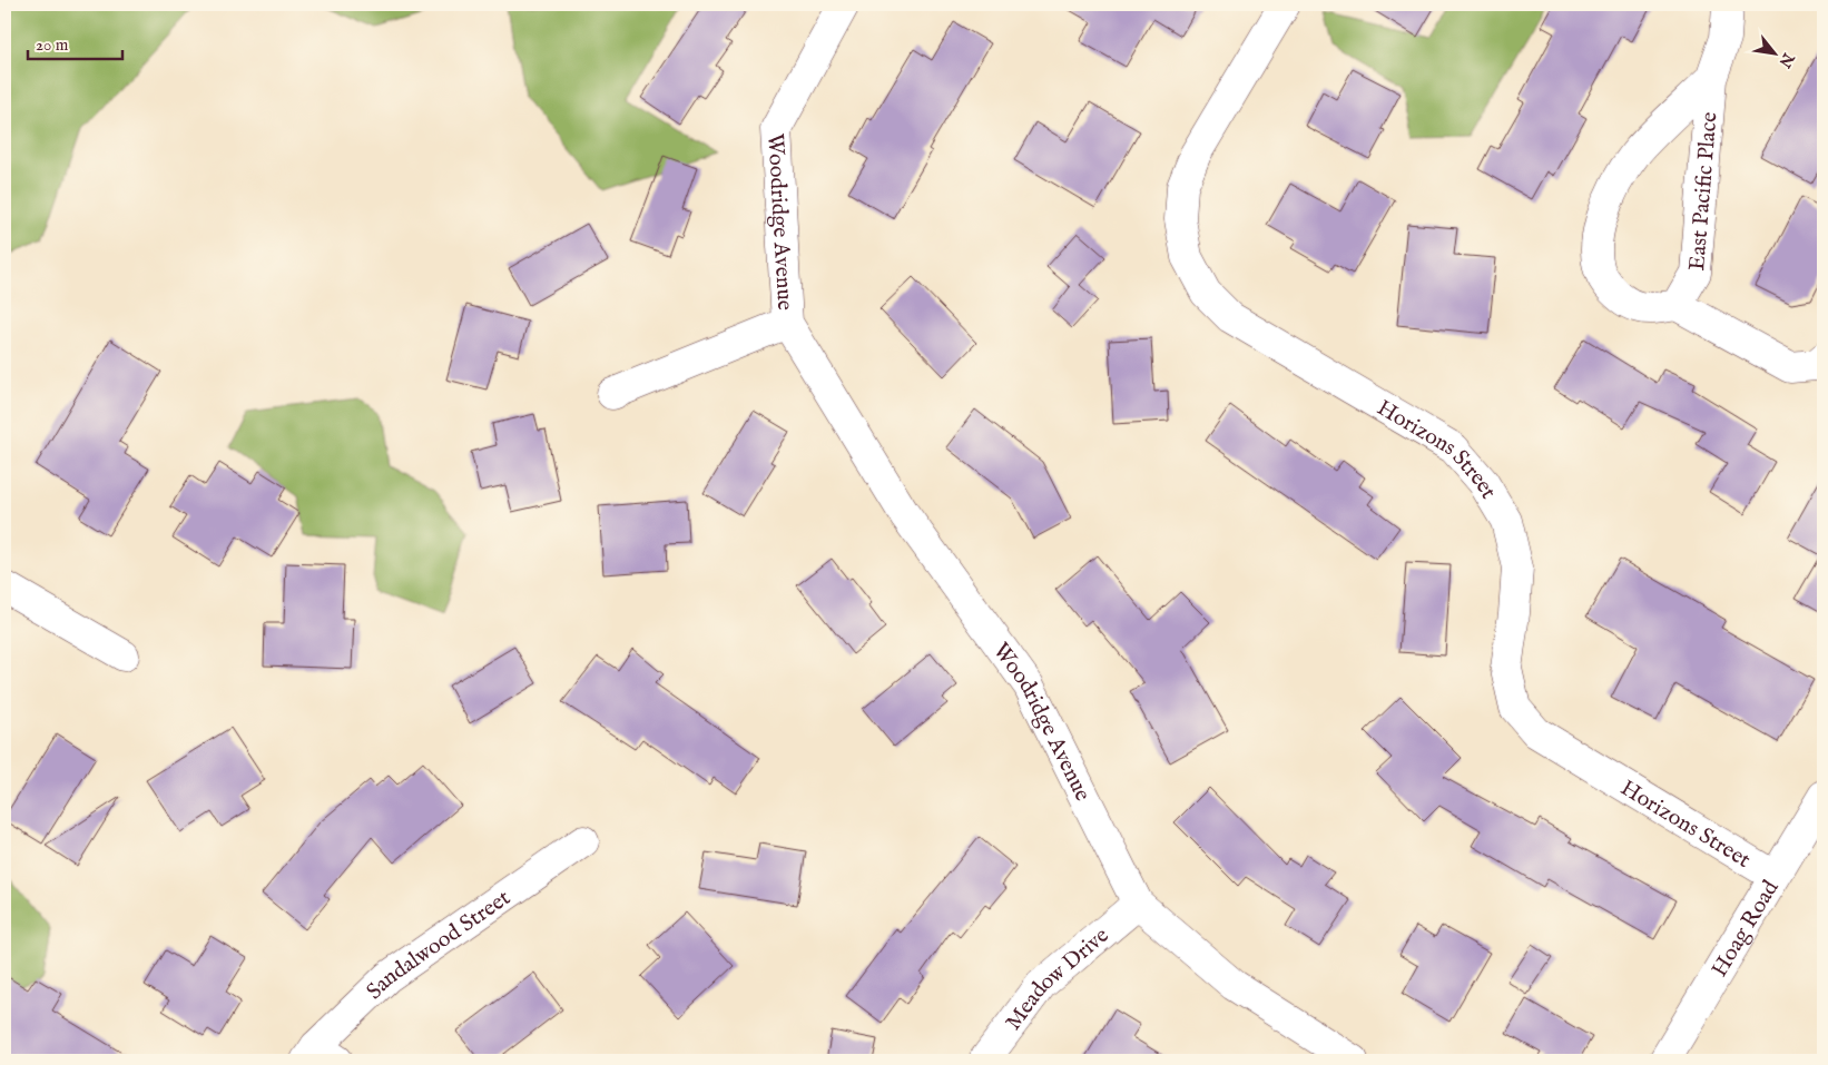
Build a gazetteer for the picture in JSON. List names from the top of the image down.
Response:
{
  "streets": {
    "street": [
      "East Pacific Place",
      "Woodridge Avenue",
      "Horizons Street",
      "Hoag Road",
      "Sandalwood Street",
      "Meadow Drive"
    ]
  },
  "crossings": [
    ["Woodridge Avenue", "Meadow Drive"],
    ["Horizons Street", "Hoag Road"]
  ],
  "scale_bar": "20 m",
  "north": "bottom right"
}
